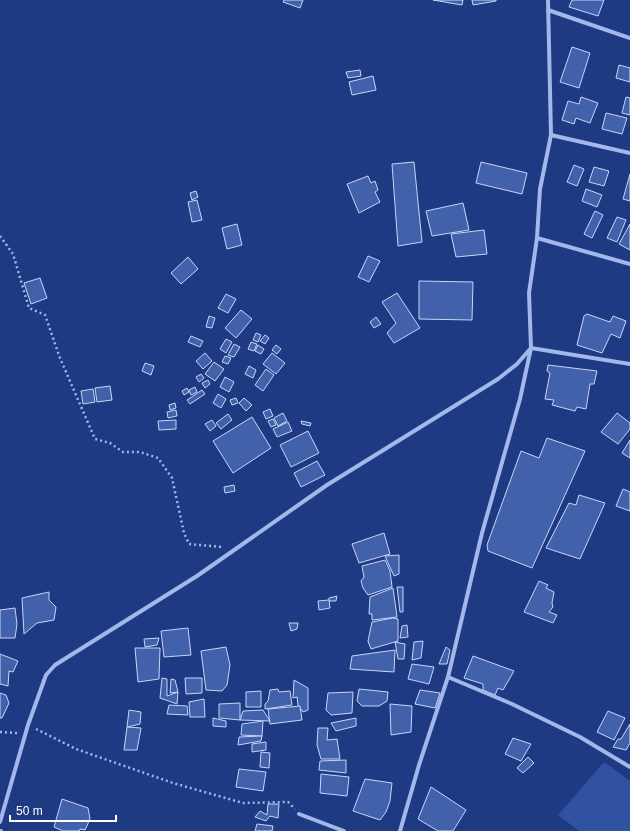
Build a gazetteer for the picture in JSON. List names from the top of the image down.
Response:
{
  "scale_bar": "50 m"
}
